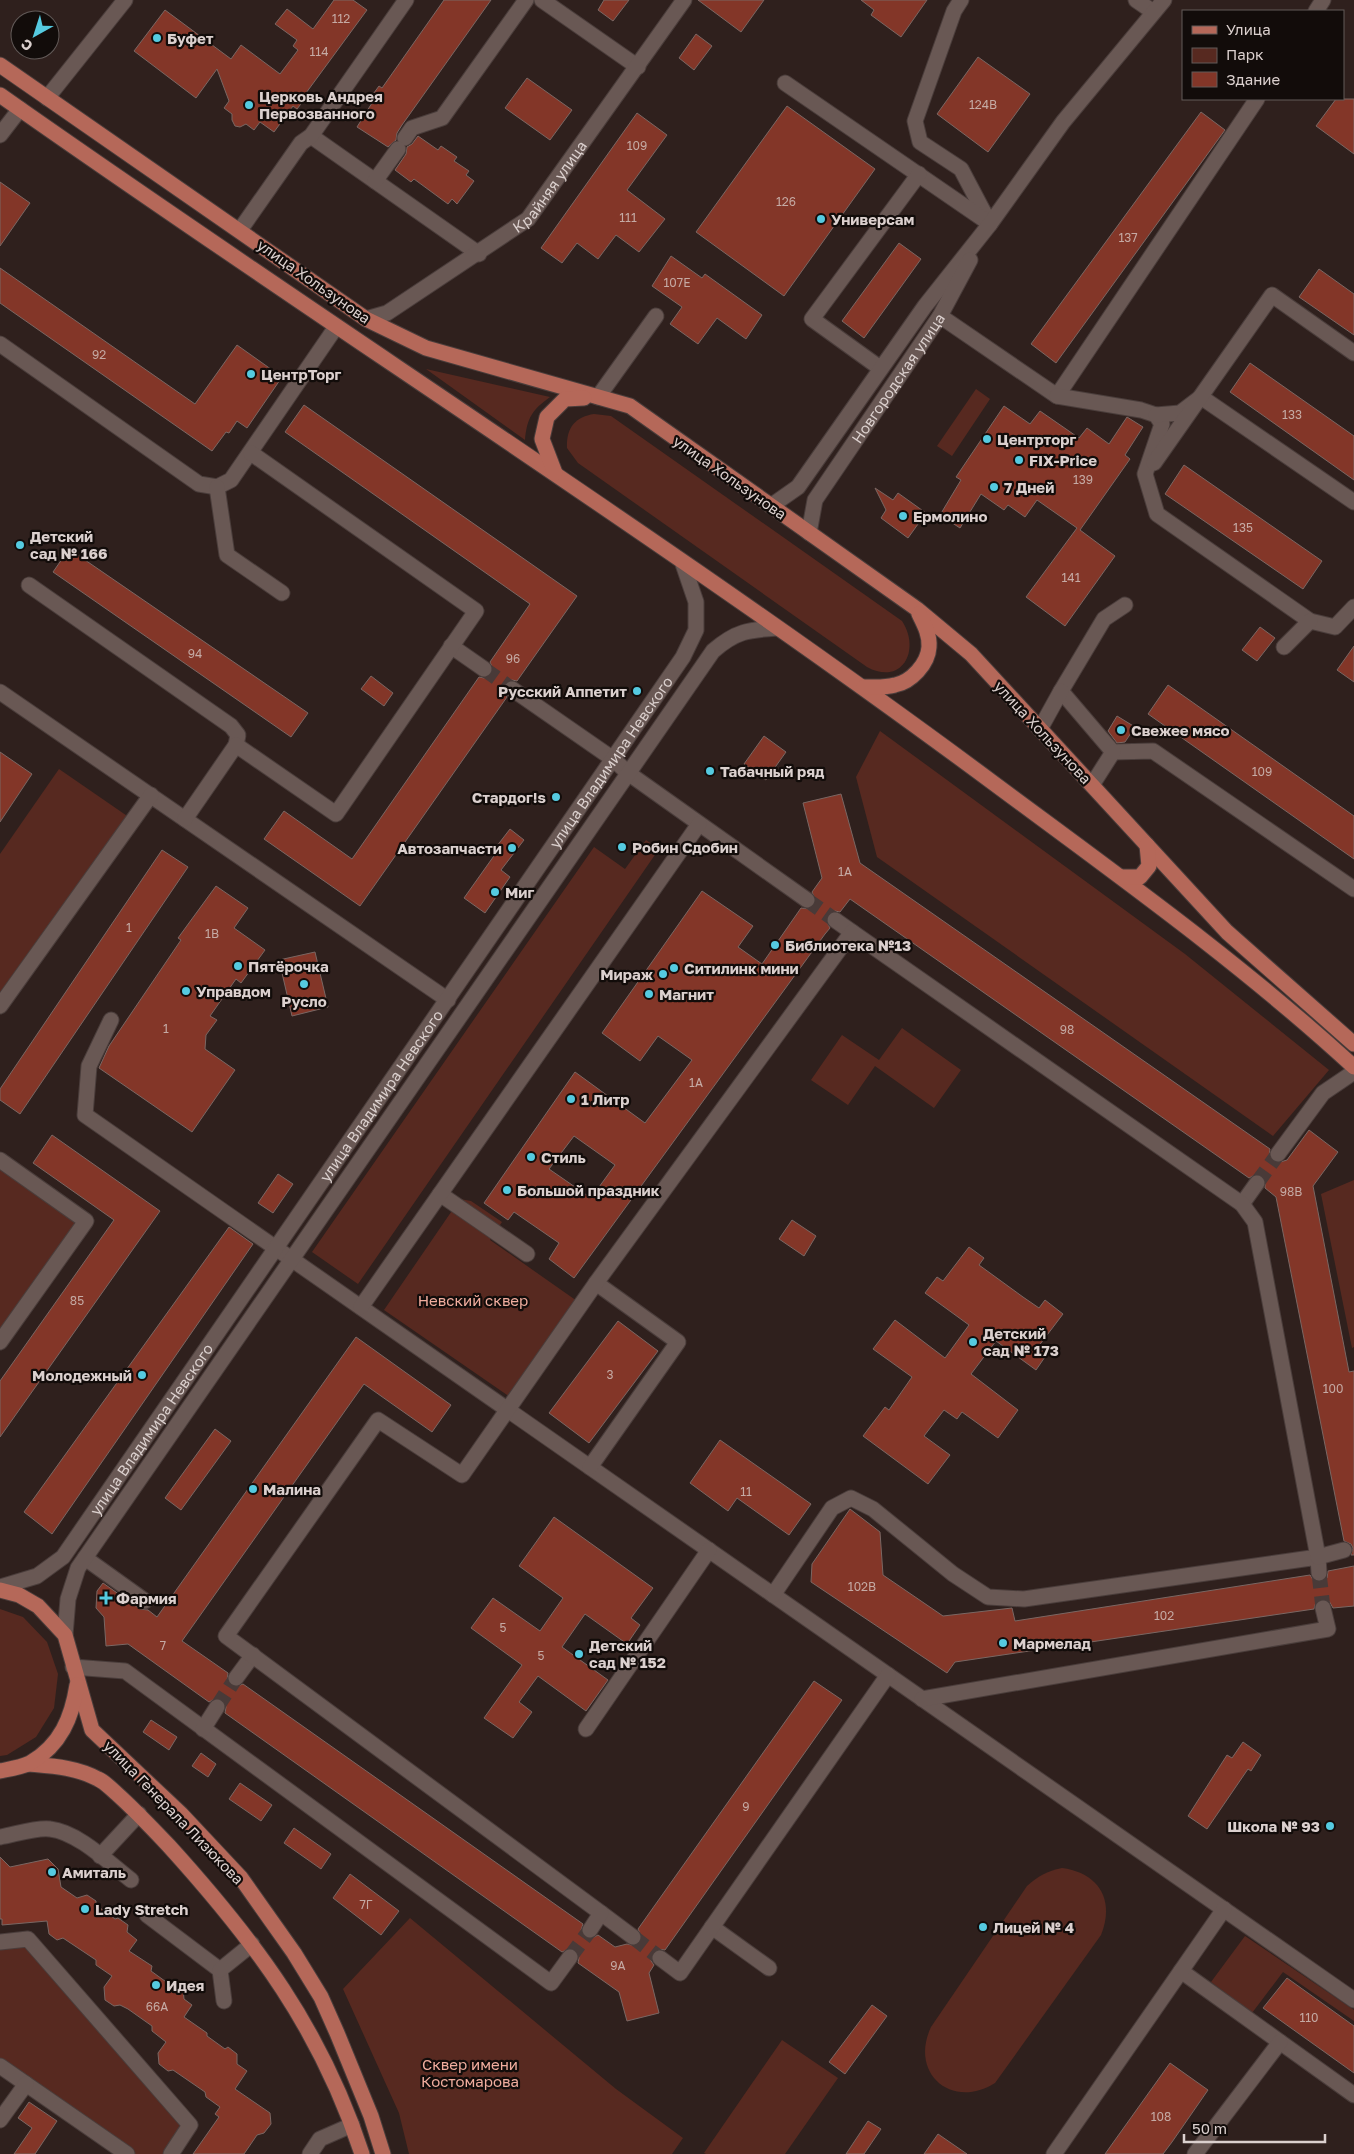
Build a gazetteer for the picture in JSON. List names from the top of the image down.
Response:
{
  "streets": {
    "main road": ["улица Хользунова", "улица Генерала Лизюкова"],
    "street": ["Крайняя улица", "Новгородская улица", "улица Владимира Невского"]
  },
  "crossings": [
    ["Крайняя улица", "улица Хользунова"],
    ["улица Хользунова", "Новгородская улица"],
    ["улица Хользунова", "улица Владимира Невского"],
    ["улица Владимира Невского", "улица Генерала Лизюкова"]
  ],
  "parks": ["Невский сквер", "Сквер имени Костомарова"],
  "places": {
    "other": [
      "Буфет",
      "Церковь Андрея Первозванного",
      "Универсам",
      "ЦентрТорг",
      "Центрторг",
      "FIX-Price",
      "7 Дней",
      "Ермолино",
      "Детский сад № 166",
      "Русский Аппетит",
      "Свежее мясо",
      "Табачный ряд",
      "Стардог!s",
      "Робин Сдобин",
      "Автозапчасти",
      "Миг",
      "Библиотека №13",
      "Пятёрочка",
      "Ситилинк мини",
      "Мираж",
      "Русло",
      "Управдом",
      "Магнит",
      "1 Литр",
      "Стиль",
      "Большой праздник",
      "Детский сад № 173",
      "Молодежный",
      "Малина",
      "Мармелад",
      "Детский сад № 152",
      "Школа № 93",
      "Амиталь",
      "Lady Stretch",
      "Лицей № 4",
      "Идея"
    ],
    "health": ["Фармия"]
  },
  "house_numbers": [
    "112",
    "114",
    "124В",
    "109",
    "126",
    "111",
    "137",
    "107Е",
    "92",
    "133",
    "139",
    "135",
    "141",
    "94",
    "96",
    "109",
    "1А",
    "1",
    "1В",
    "1",
    "98",
    "1А",
    "98В",
    "85",
    "3",
    "100",
    "11",
    "102В",
    "102",
    "5",
    "7",
    "5",
    "9",
    "7Г",
    "9А",
    "66А",
    "110",
    "108"
  ],
  "legend": ["Улица", "Парк", "Здание"],
  "scale_bar": "50 m",
  "north": "bottom left"
}
